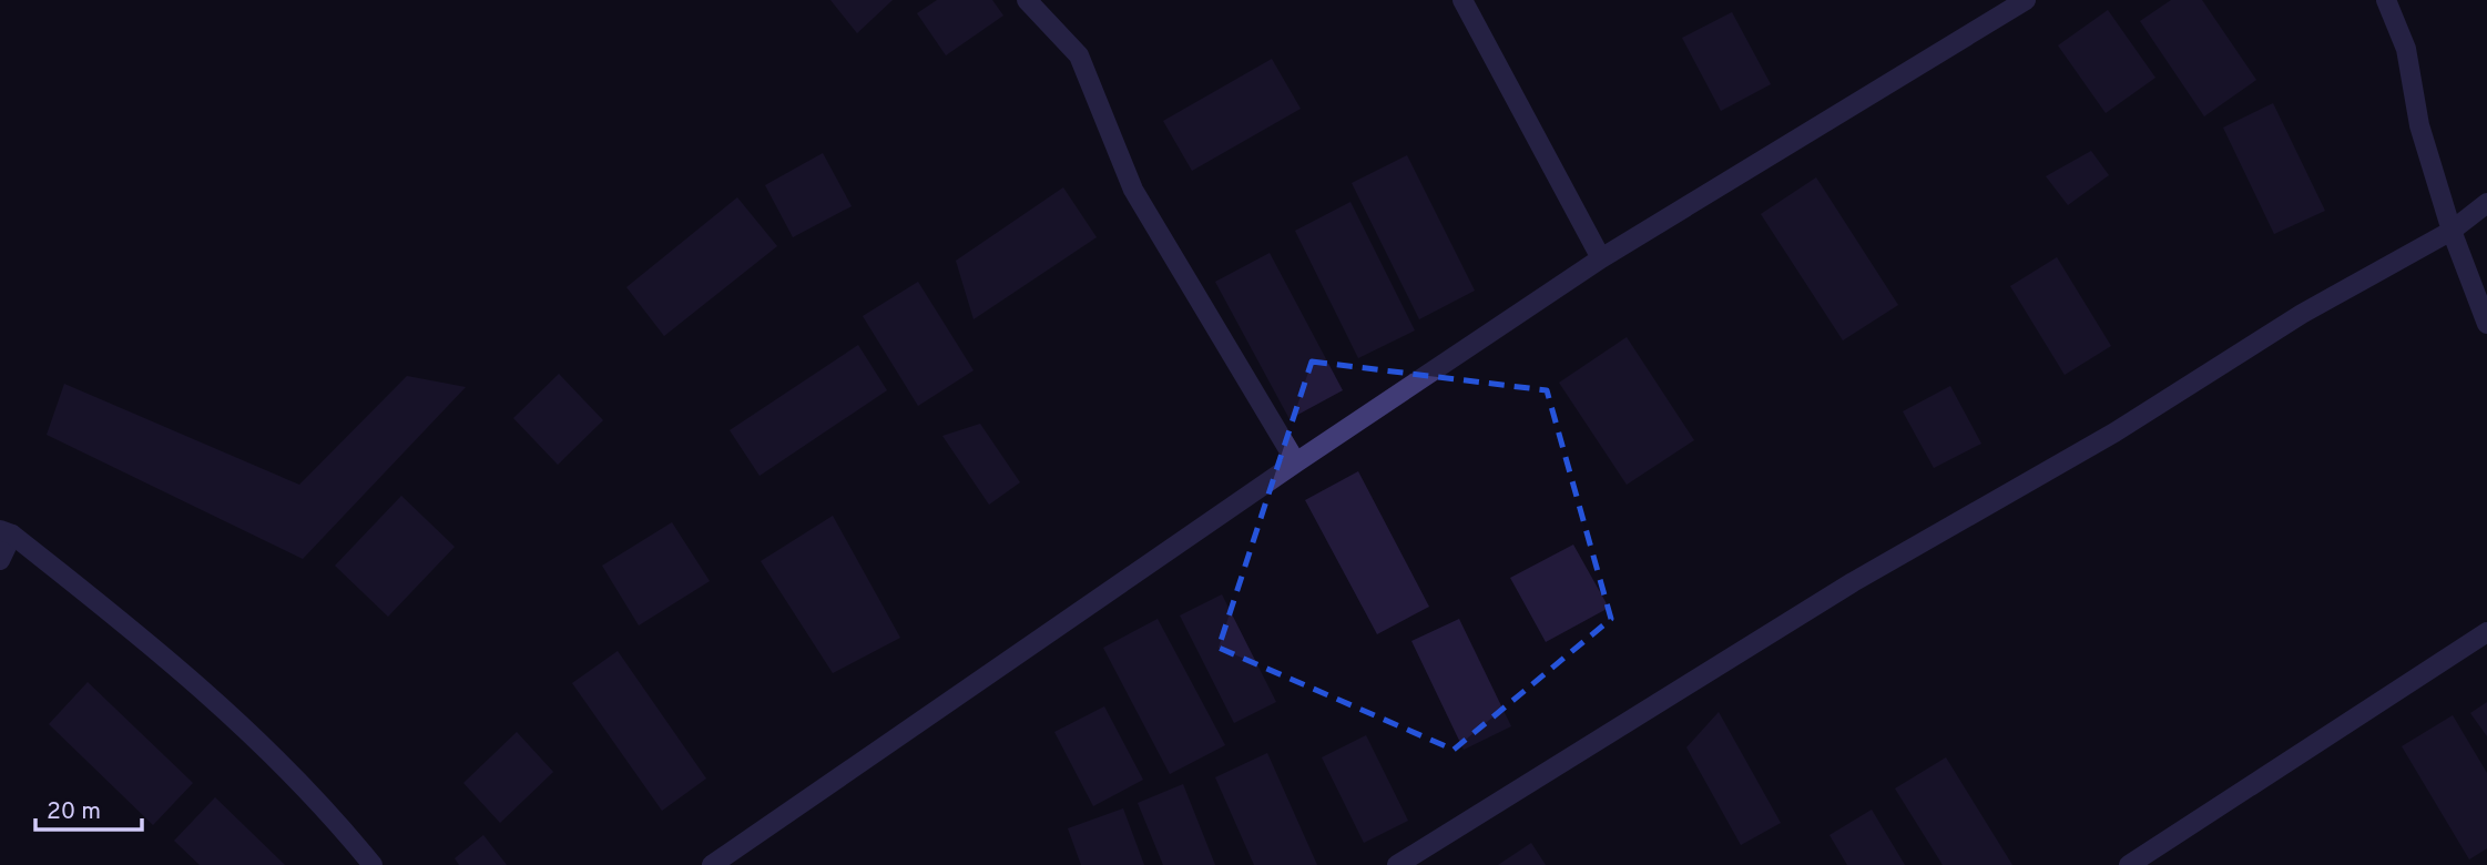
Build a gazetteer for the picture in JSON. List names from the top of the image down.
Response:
{
  "scale_bar": "20 m"
}
